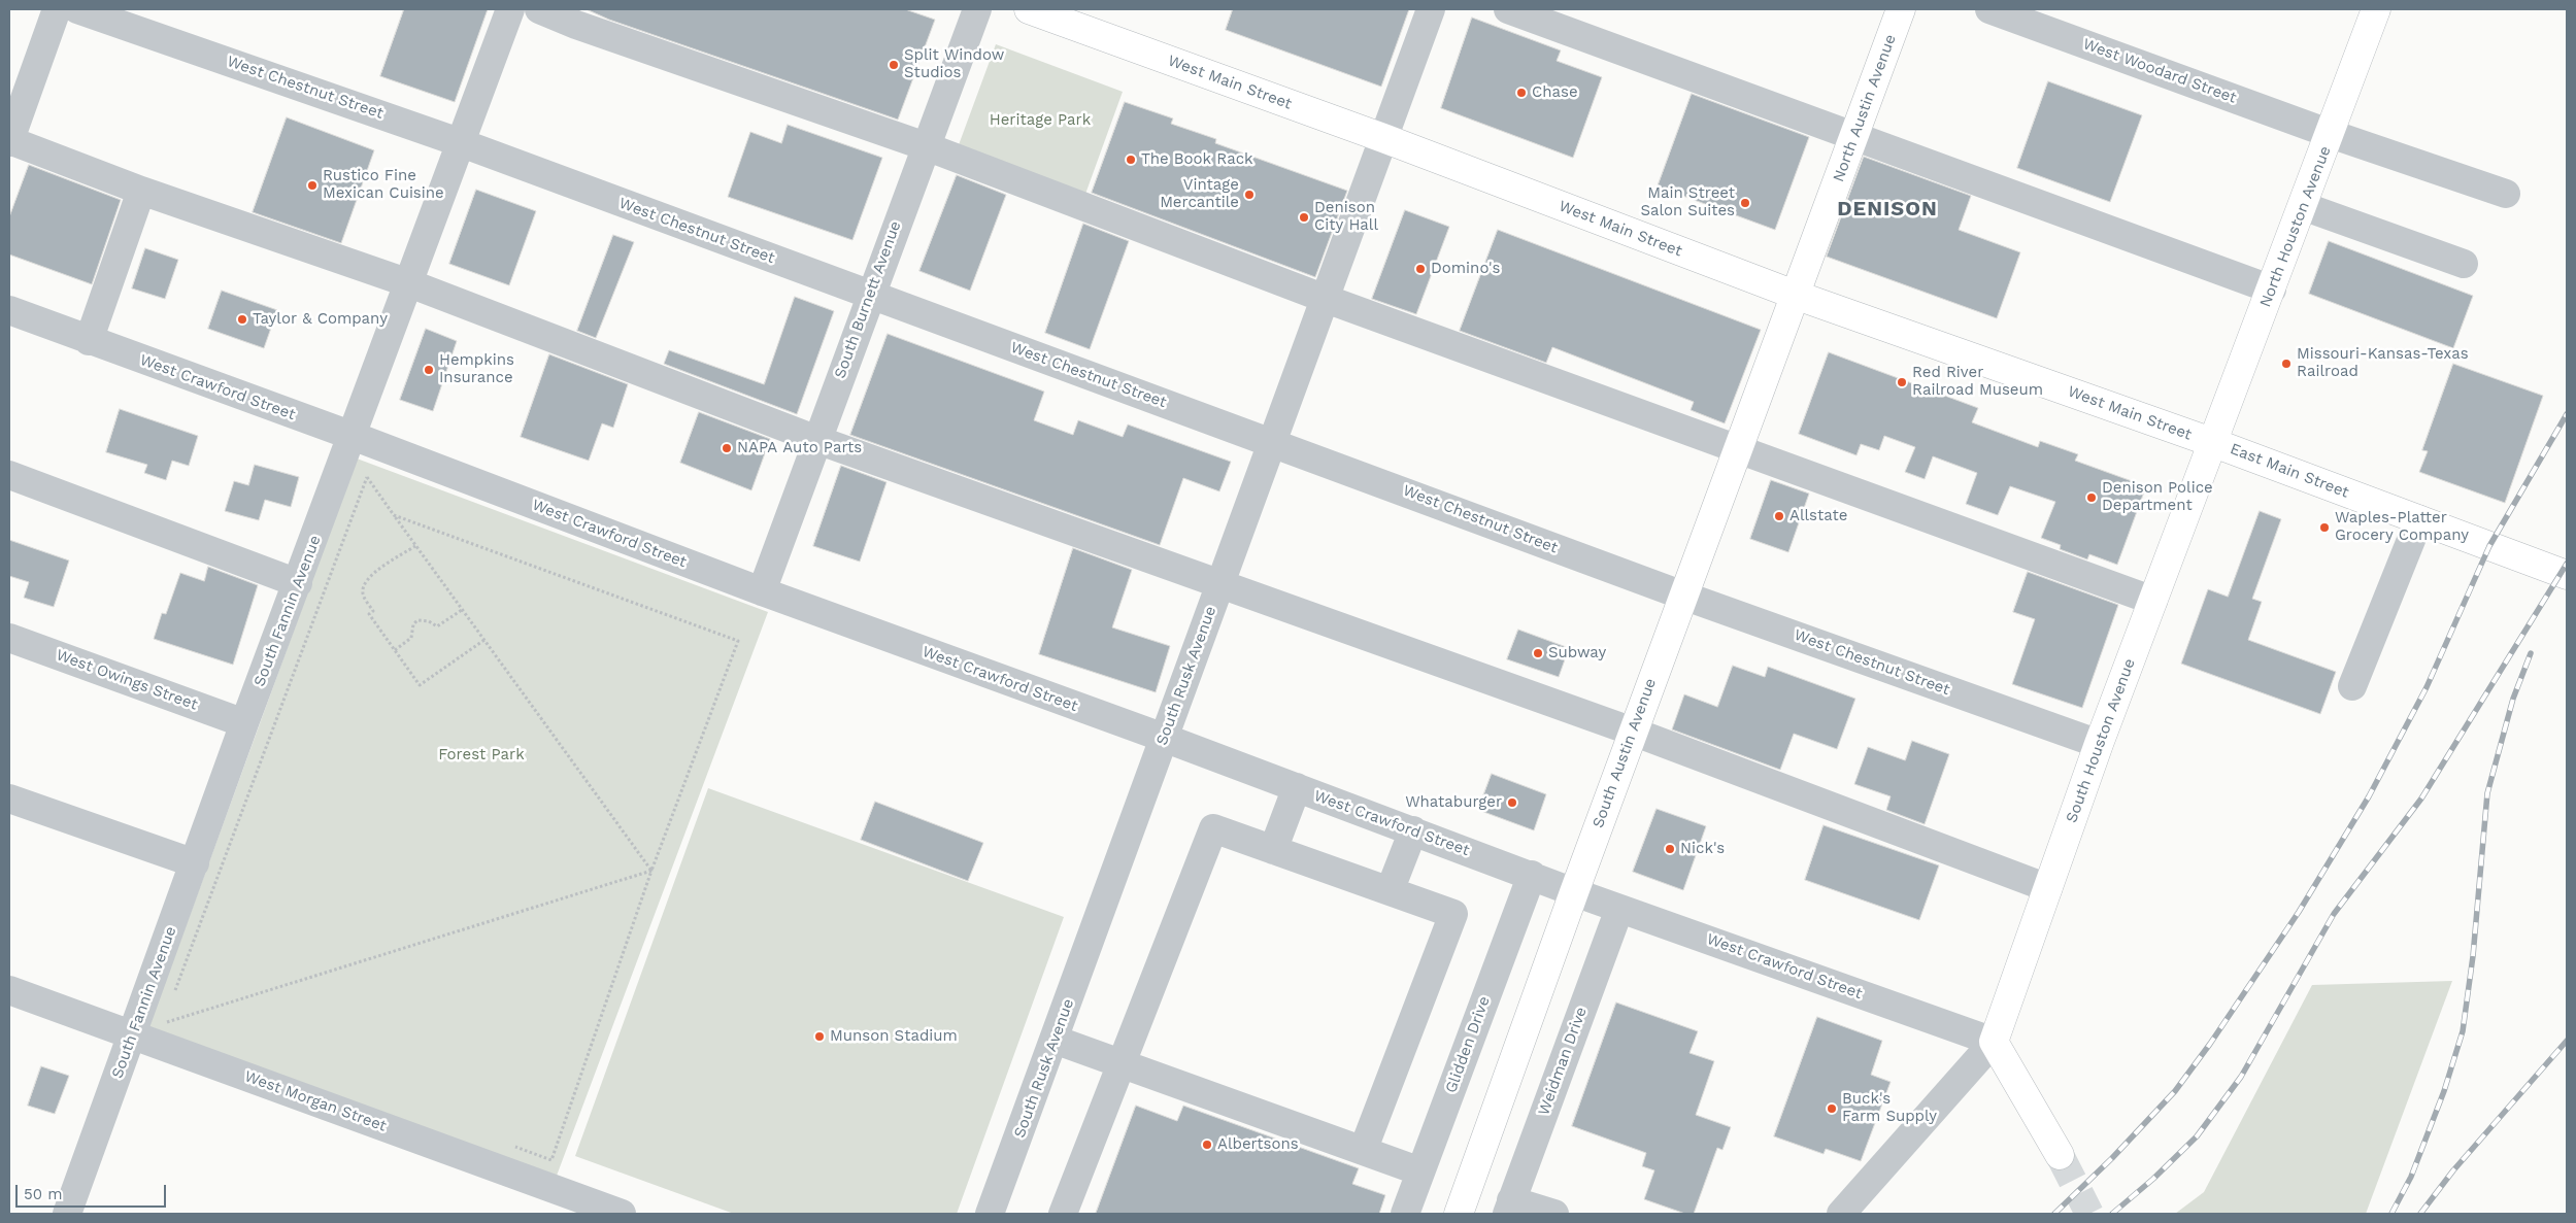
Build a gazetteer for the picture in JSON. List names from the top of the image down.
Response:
{
  "streets": {
    "main road": [
      "West Main Street",
      "North Austin Avenue",
      "North Houston Avenue",
      "East Main Street",
      "South Houston Avenue",
      "South Austin Avenue"
    ],
    "street": [
      "West Woodard Street",
      "West Chestnut Street",
      "South Burnett Avenue",
      "West Crawford Street",
      "South Fannin Avenue",
      "South Rusk Avenue",
      "West Owings Street",
      "Glidden Drive",
      "Weidman Drive",
      "West Morgan Street"
    ]
  },
  "crossings": [
    ["West Woodard Street", "North Houston Avenue"],
    ["West Main Street", "North Austin Avenue"],
    ["West Main Street", "North Houston Avenue"],
    ["West Main Street", "East Main Street"],
    ["West Main Street", "South Rusk Avenue"],
    ["West Main Street", "South Houston Avenue"],
    ["West Main Street", "South Austin Avenue"],
    ["West Chestnut Street", "South Burnett Avenue"],
    ["West Chestnut Street", "South Fannin Avenue"],
    ["West Chestnut Street", "South Rusk Avenue"],
    ["West Chestnut Street", "South Houston Avenue"],
    ["West Chestnut Street", "South Austin Avenue"],
    ["North Austin Avenue", "South Austin Avenue"],
    ["North Houston Avenue", "East Main Street"],
    ["North Houston Avenue", "South Houston Avenue"],
    ["South Burnett Avenue", "West Crawford Street"],
    ["West Crawford Street", "South Fannin Avenue"],
    ["West Crawford Street", "South Rusk Avenue"],
    ["West Crawford Street", "South Houston Avenue"],
    ["West Crawford Street", "South Austin Avenue"],
    ["West Crawford Street", "Glidden Drive"],
    ["West Crawford Street", "Weidman Drive"],
    ["East Main Street", "South Houston Avenue"],
    ["South Fannin Avenue", "West Owings Street"],
    ["South Fannin Avenue", "West Morgan Street"]
  ],
  "districts": ["DENISON"],
  "parks": ["Heritage Park", "Forest Park"],
  "places": [
    "Split Window Studios",
    "Chase",
    "The Book Rack",
    "Rustico Fine Mexican Cuisine",
    "Vintage Mercantile",
    "Main Street Salon Suites",
    "Denison City Hall",
    "Domino's",
    "Taylor & Company",
    "Missouri-Kansas-Texas Railroad",
    "Hempkins Insurance",
    "Red River Railroad Museum",
    "NAPA Auto Parts",
    "Denison Police Department",
    "Allstate",
    "Waples-Platter Grocery Company",
    "Subway",
    "Whataburger",
    "Nick's",
    "Munson Stadium",
    "Buck's Farm Supply",
    "Albertsons"
  ],
  "scale_bar": "50 m"
}
